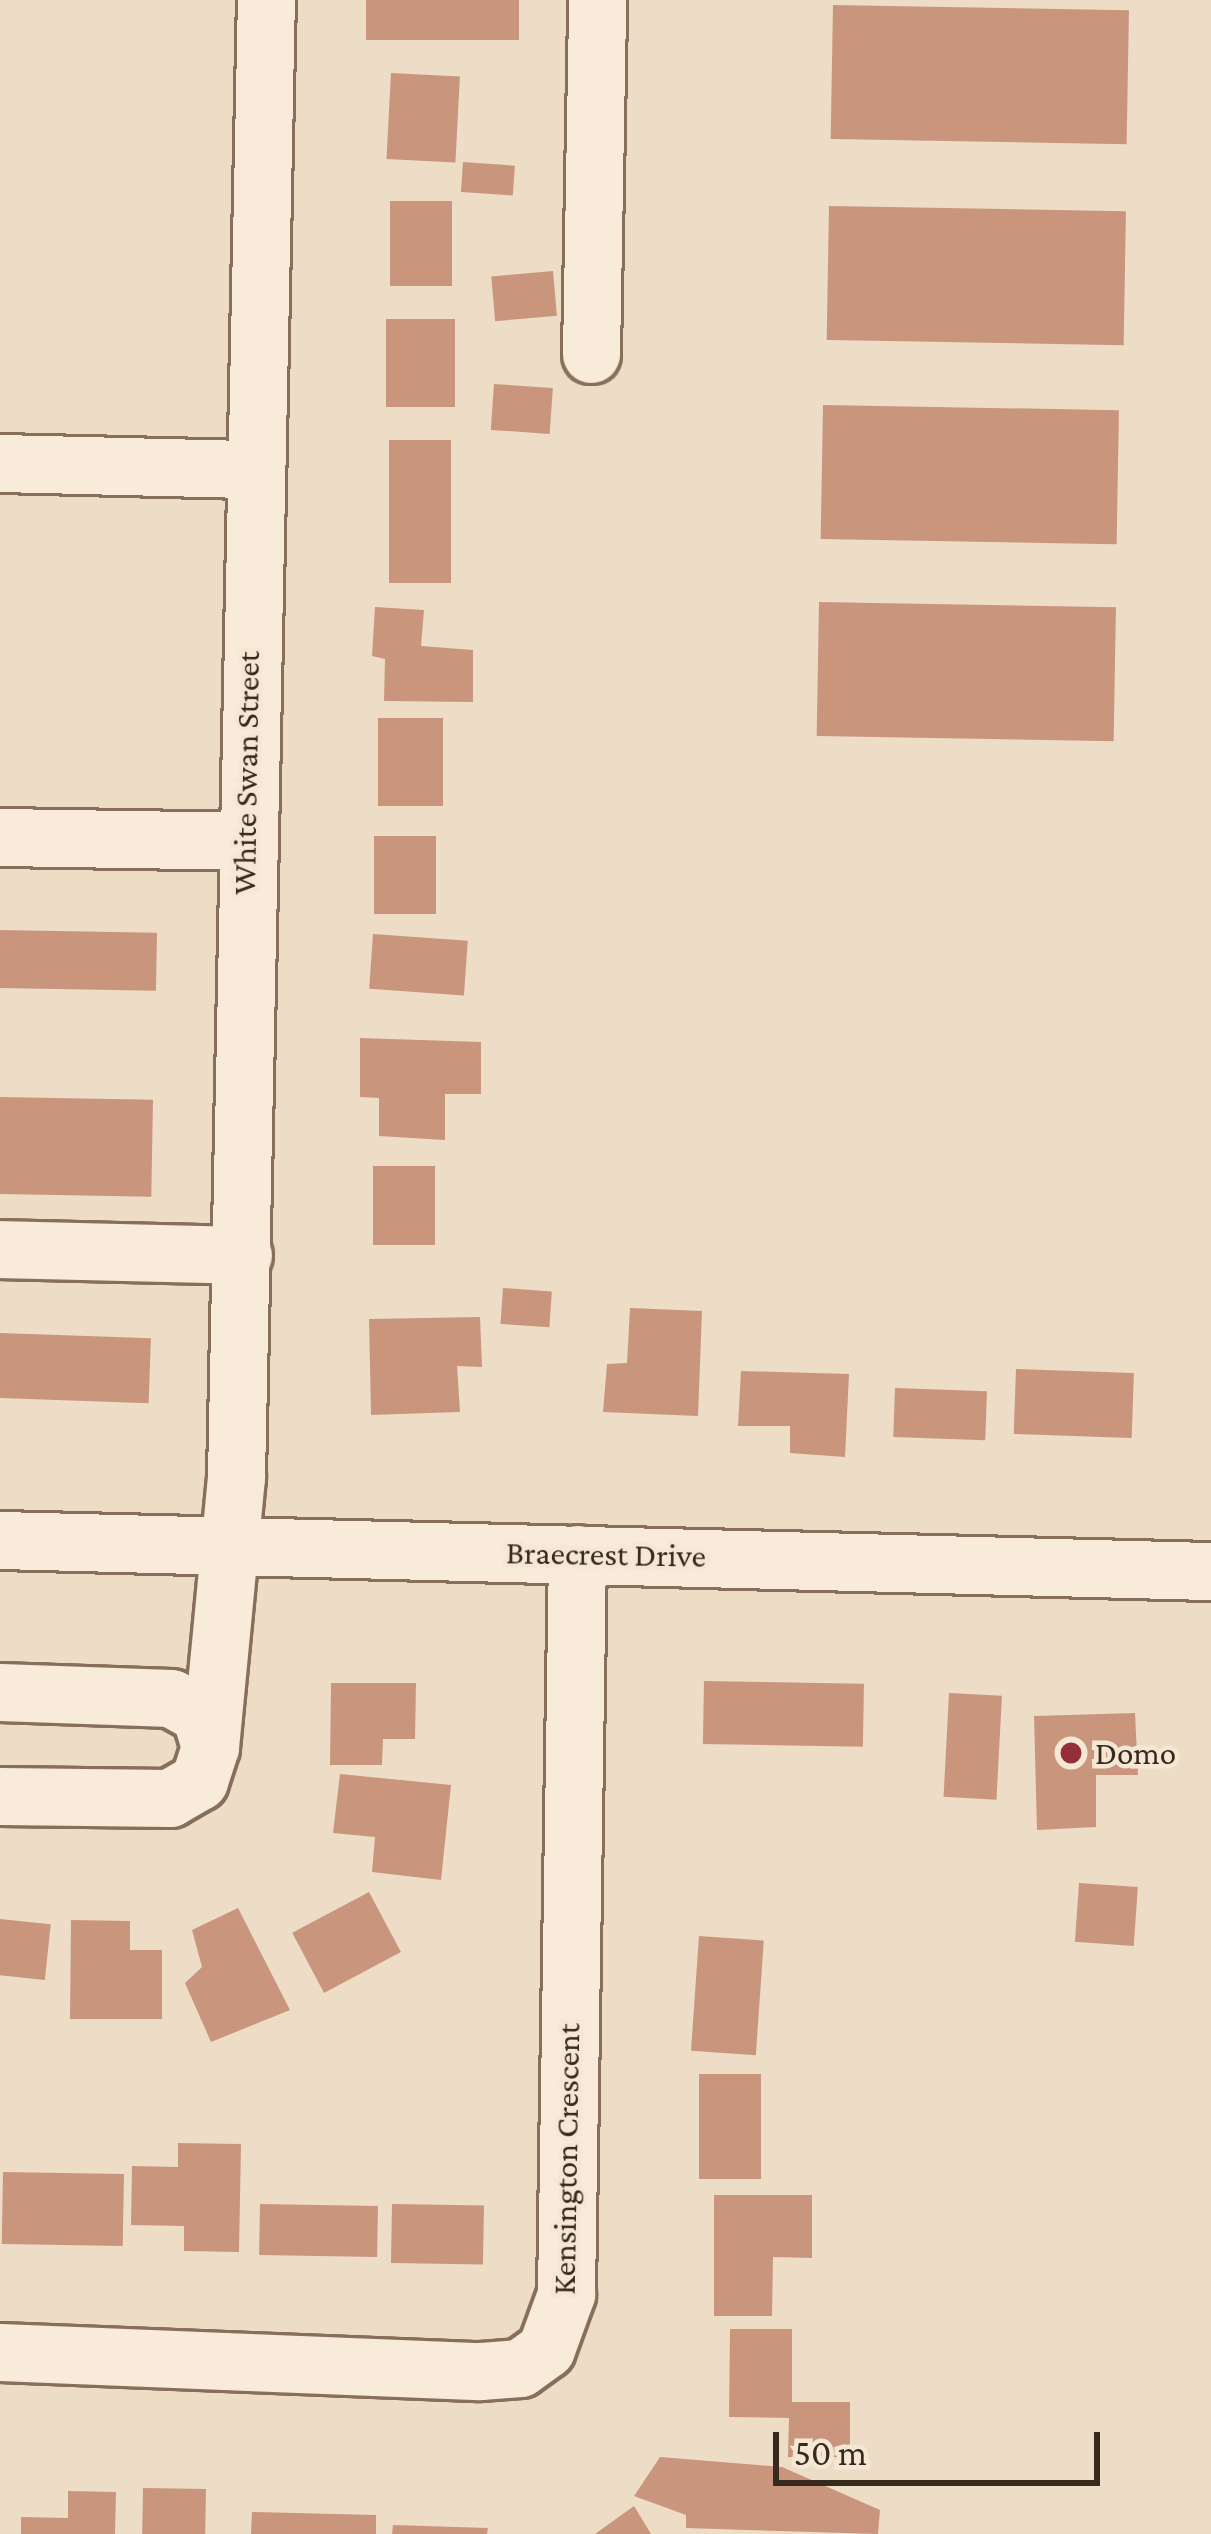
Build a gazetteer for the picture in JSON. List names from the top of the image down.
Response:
{
  "streets": {
    "street": ["White Swan Street", "Braecrest Drive", "Kensington Crescent"]
  },
  "crossings": [
    ["White Swan Street", "Braecrest Drive"],
    ["Braecrest Drive", "Kensington Crescent"]
  ],
  "places": ["Domo"],
  "scale_bar": "50 m"
}
